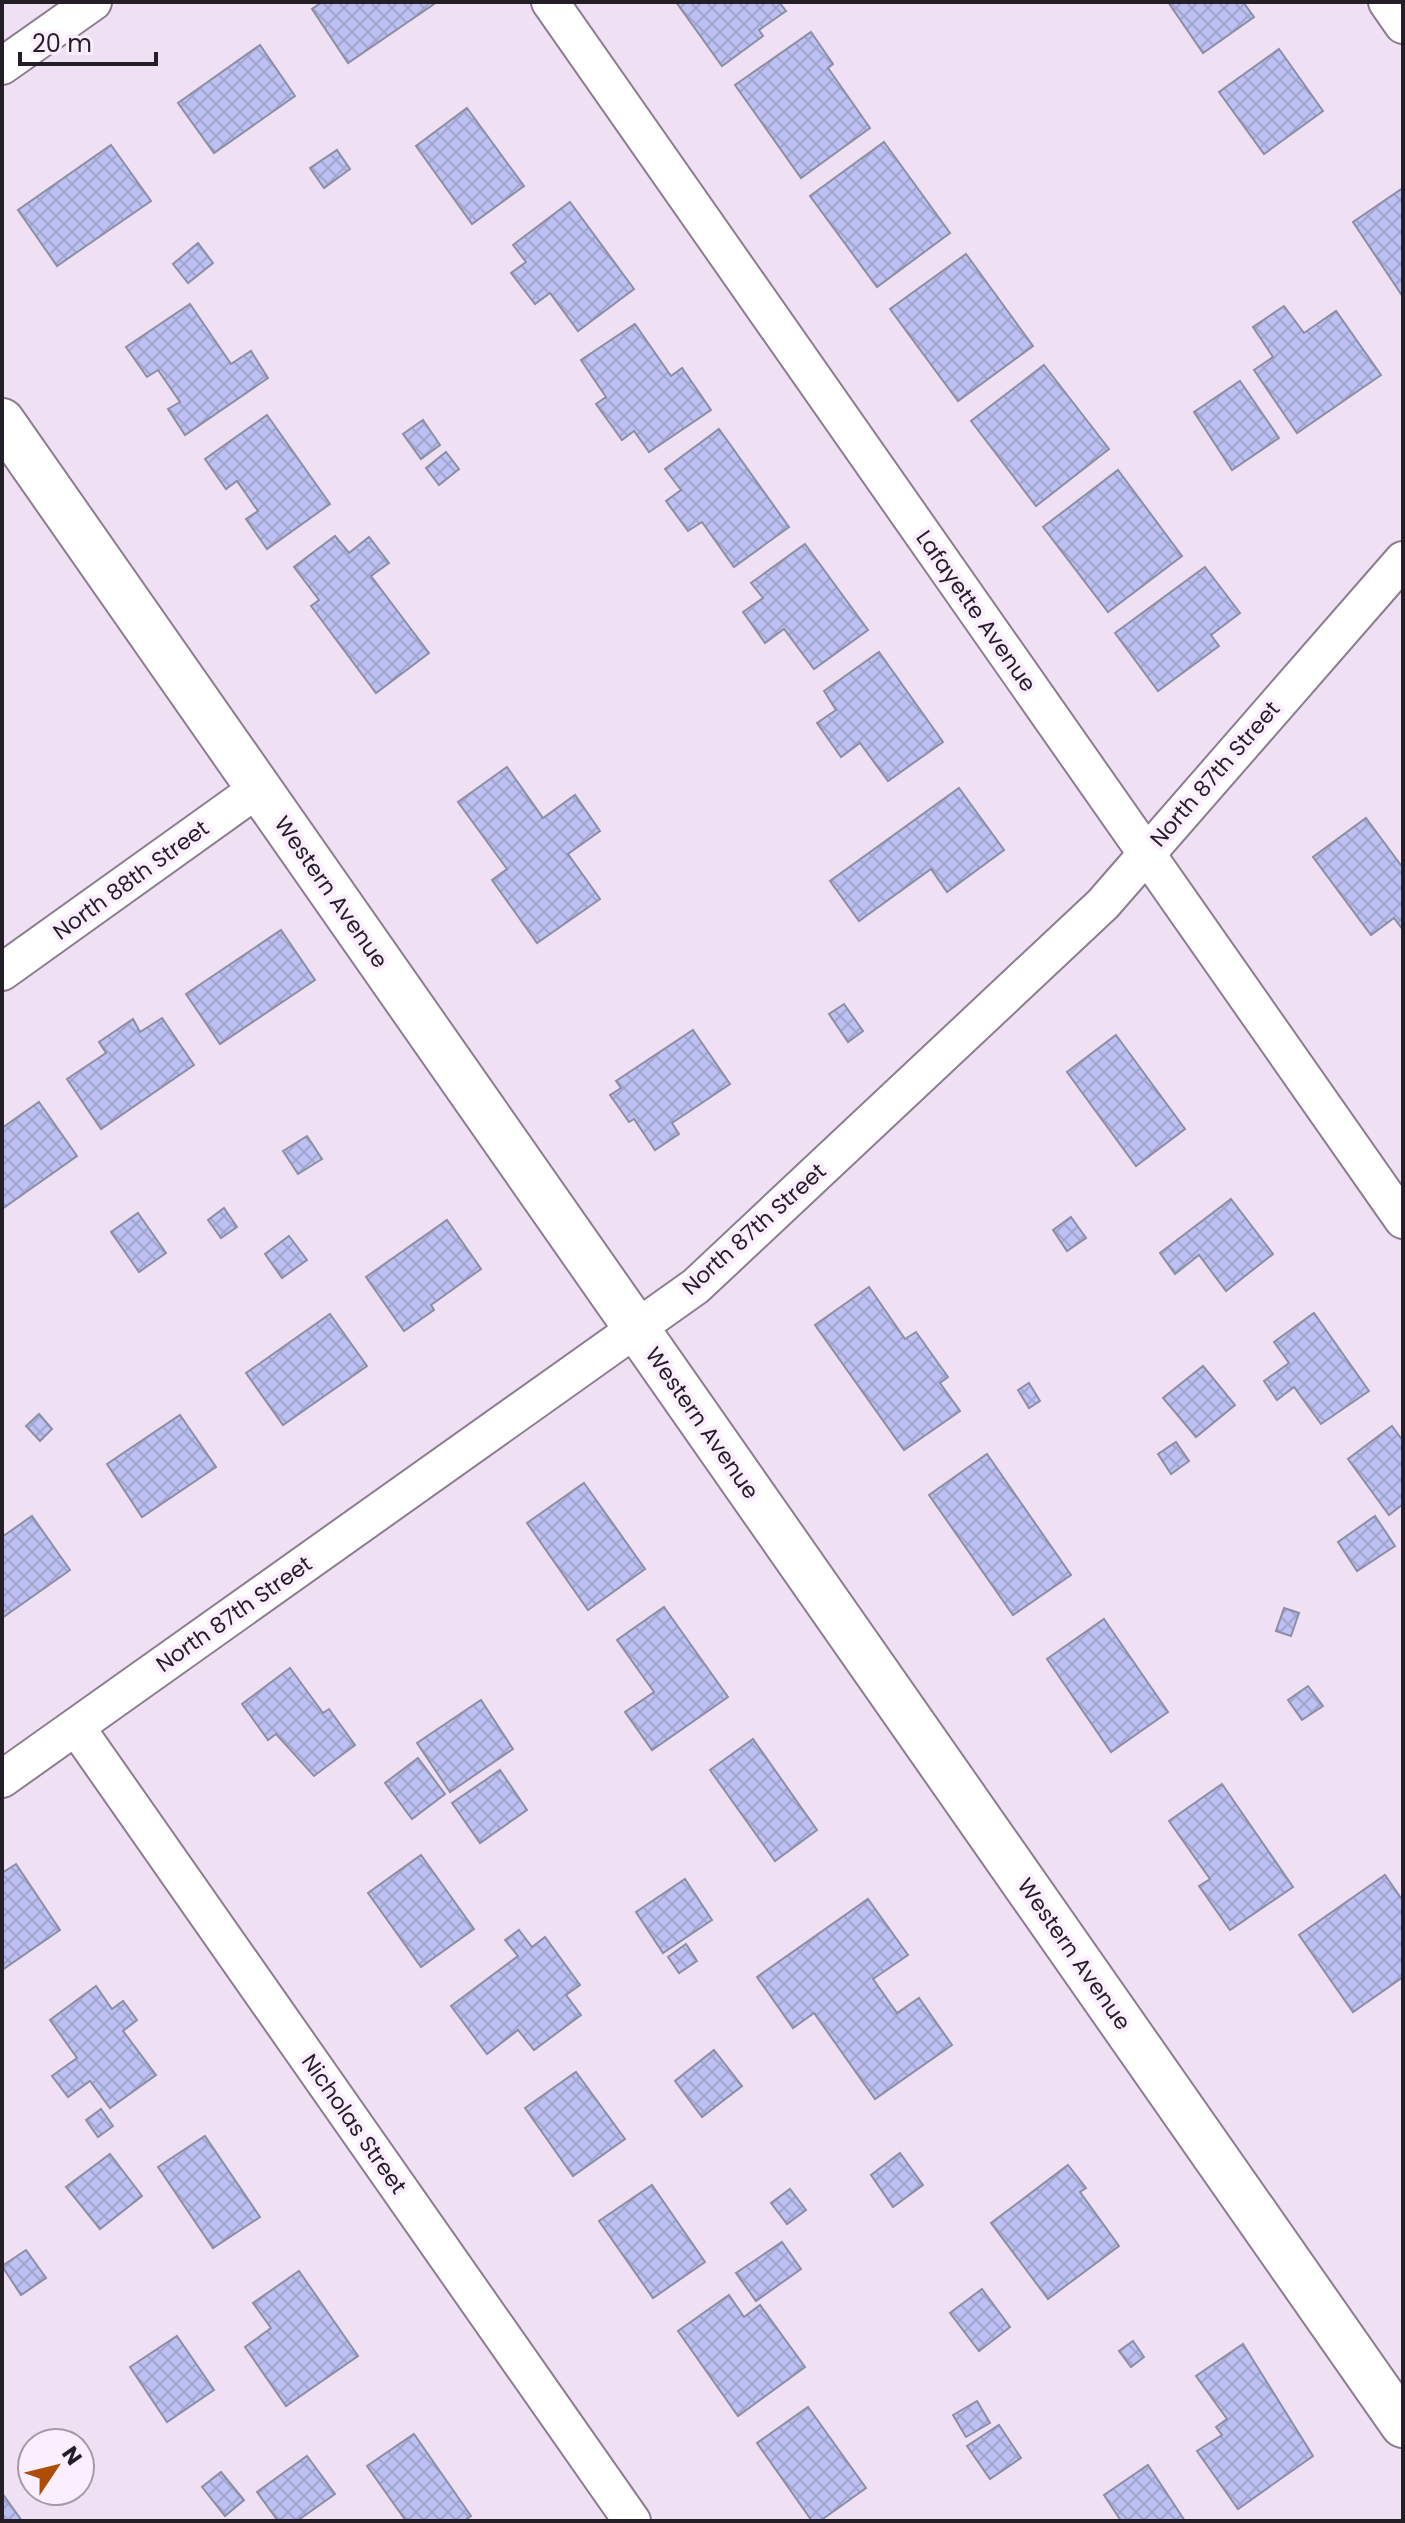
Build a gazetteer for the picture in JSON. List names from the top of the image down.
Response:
{
  "streets": {
    "street": [
      "Lafayette Avenue",
      "North 87th Street",
      "North 88th Street",
      "Western Avenue",
      "Nicholas Street"
    ]
  },
  "crossings": [
    ["Lafayette Avenue", "North 87th Street"],
    ["North 87th Street", "Western Avenue"],
    ["North 87th Street", "Nicholas Street"],
    ["North 88th Street", "Western Avenue"]
  ],
  "scale_bar": "20 m",
  "north": "top right"
}
